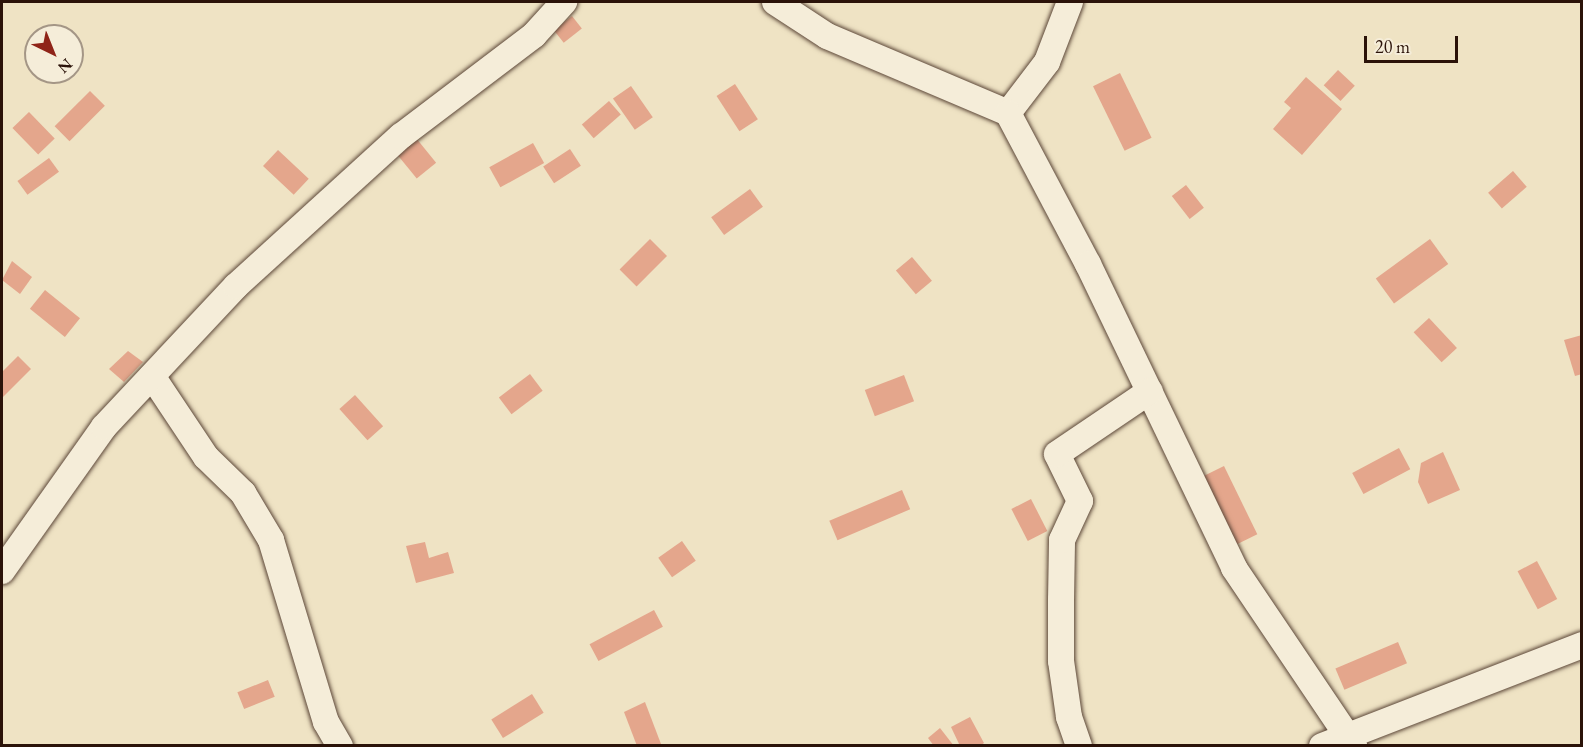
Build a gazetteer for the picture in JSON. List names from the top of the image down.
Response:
{
  "scale_bar": "20 m",
  "north": "bottom right"
}
